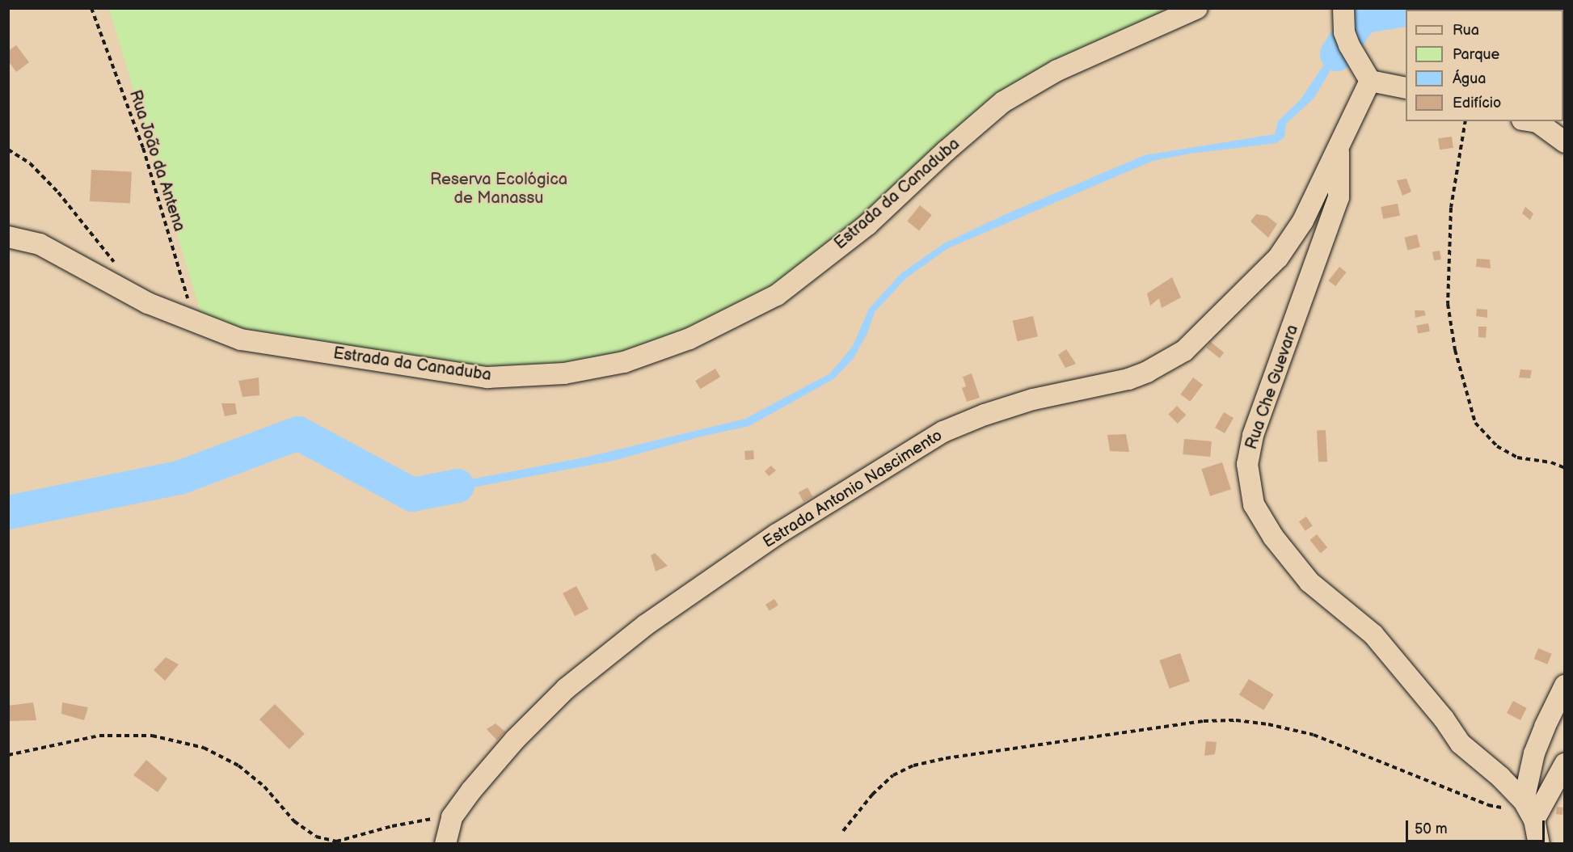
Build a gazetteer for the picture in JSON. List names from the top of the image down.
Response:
{
  "streets": {
    "street": ["Estrada da Canaduba", "Rua Che Guevara", "Estrada Antonio Nascimento"],
    "path": ["Rua João da Antena"]
  },
  "crossings": [
    ["Rua João da Antena", "Estrada da Canaduba"],
    ["Rua Che Guevara", "Estrada Antonio Nascimento"]
  ],
  "parks": ["Reserva Ecológica de Manassu"],
  "legend": [
    "Rua",
    "Parque",
    "Água",
    "Edifício"
  ],
  "scale_bar": "50 m"
}
